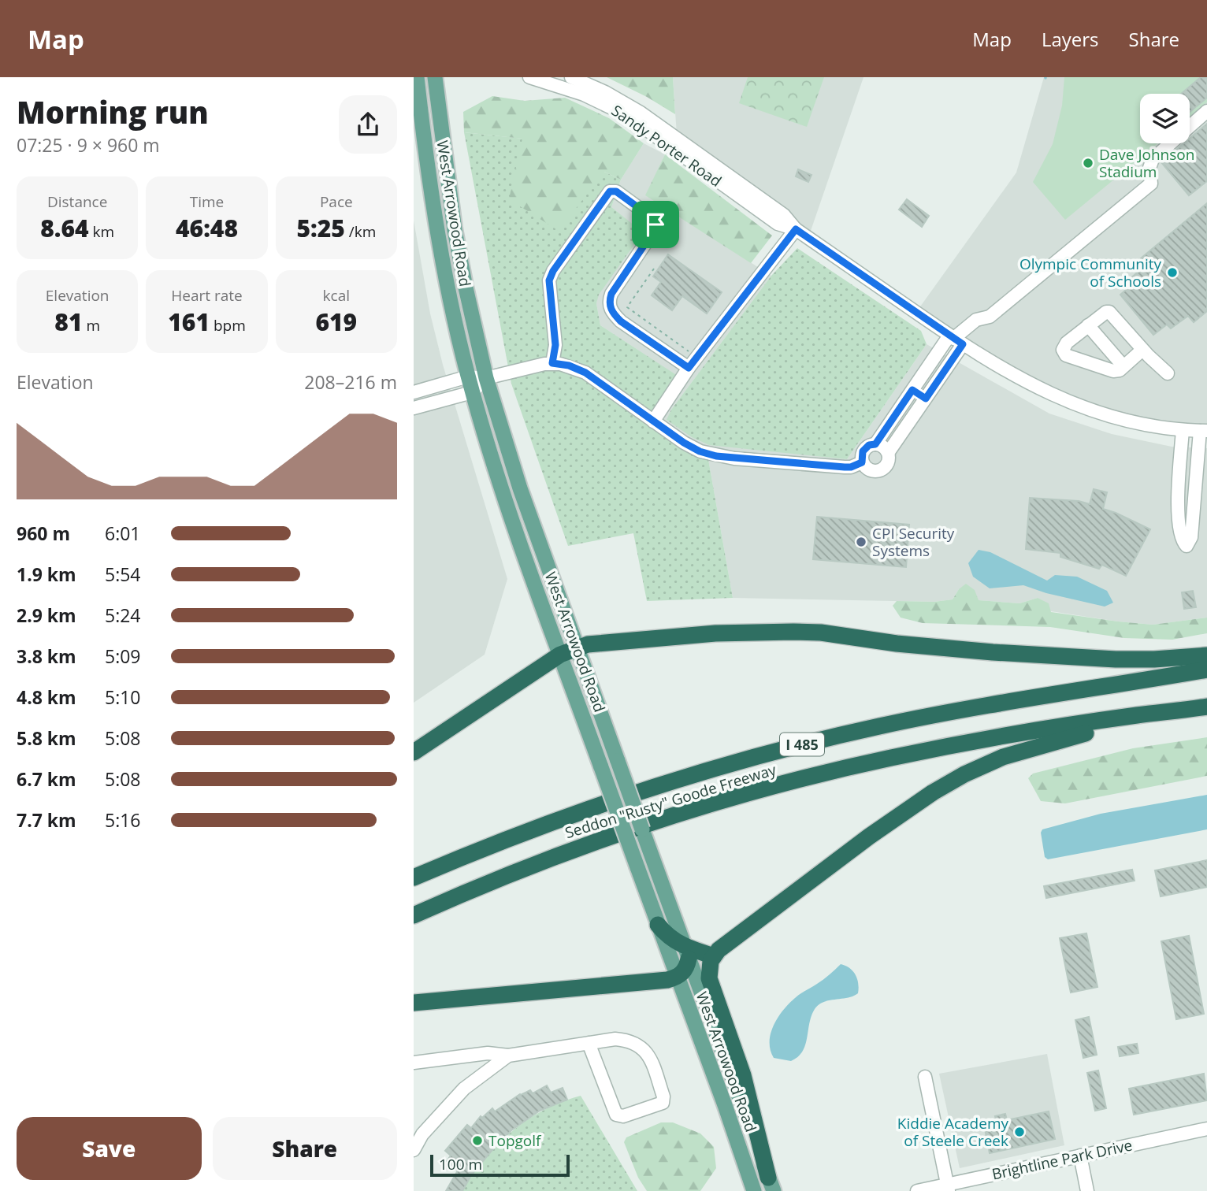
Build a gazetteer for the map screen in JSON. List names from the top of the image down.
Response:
{
  "streets": {
    "highway": ["I 485", "Seddon \"Rusty\" Goode Freeway"],
    "main road": ["West Arrowood Road"],
    "street": ["Sandy Porter Road", "Brightline Park Drive"]
  },
  "places": [
    "Dave Johnson Stadium",
    "Olympic Community of Schools",
    "CPI Security Systems",
    "Kiddie Academy of Steele Creek",
    "Topgolf"
  ],
  "scale_bar": "100 m",
  "page": {
    "header": "Map",
    "nav": ["Map", "Layers", "Share"],
    "heading": ["Morning run", "07:25 · 9 × 960 m"],
    "stats": [
      ["Distance", "8.64 km"],
      ["Time", "46:48"],
      ["Pace", "5:25 /km"],
      ["Elevation", "81 m"],
      ["Heart rate", "161 bpm"],
      ["kcal", "619"]
    ],
    "chart": ["Elevation", "208–216 m"],
    "list": [
      {
        "name": "960 m",
        "note": "6:01"
      },
      {
        "name": "1.9 km",
        "note": "5:54"
      },
      {
        "name": "2.9 km",
        "note": "5:24"
      },
      {
        "name": "3.8 km",
        "note": "5:09"
      },
      {
        "name": "4.8 km",
        "note": "5:10"
      },
      {
        "name": "5.8 km",
        "note": "5:08"
      },
      {
        "name": "6.7 km",
        "note": "5:08"
      },
      {
        "name": "7.7 km",
        "note": "5:16"
      }
    ],
    "buttons": ["Save", "Share"],
    "scale": "100 m"
  }
}
